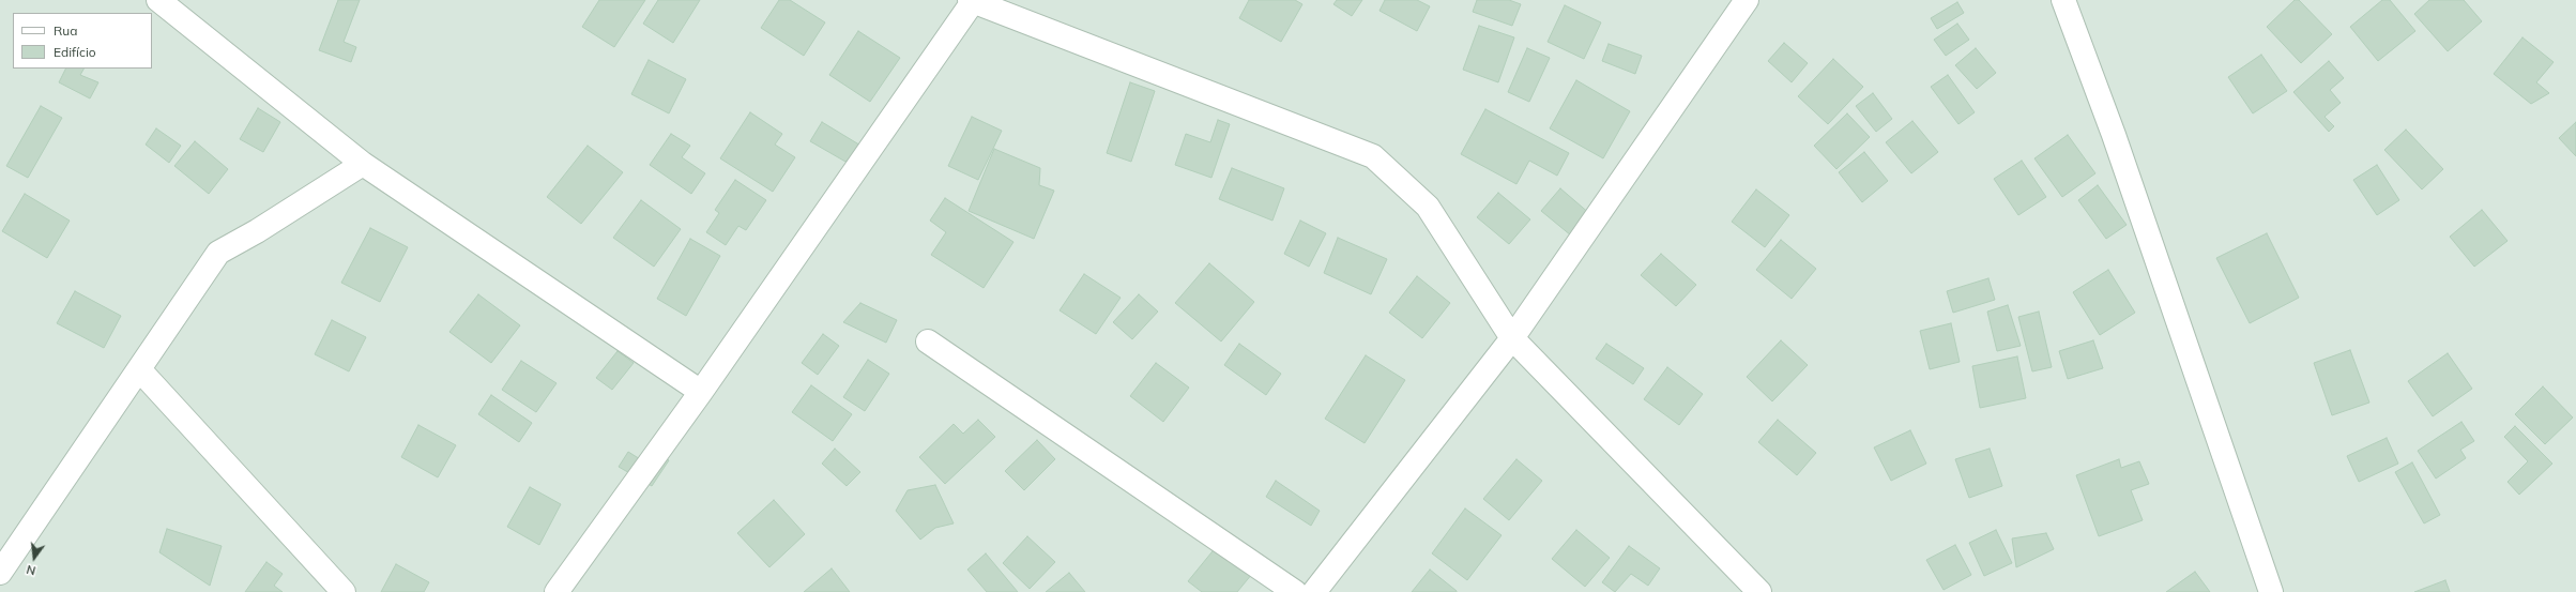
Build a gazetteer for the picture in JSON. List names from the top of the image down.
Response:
{
  "legend": ["Rua", "Edifício"],
  "north": "bottom"
}
